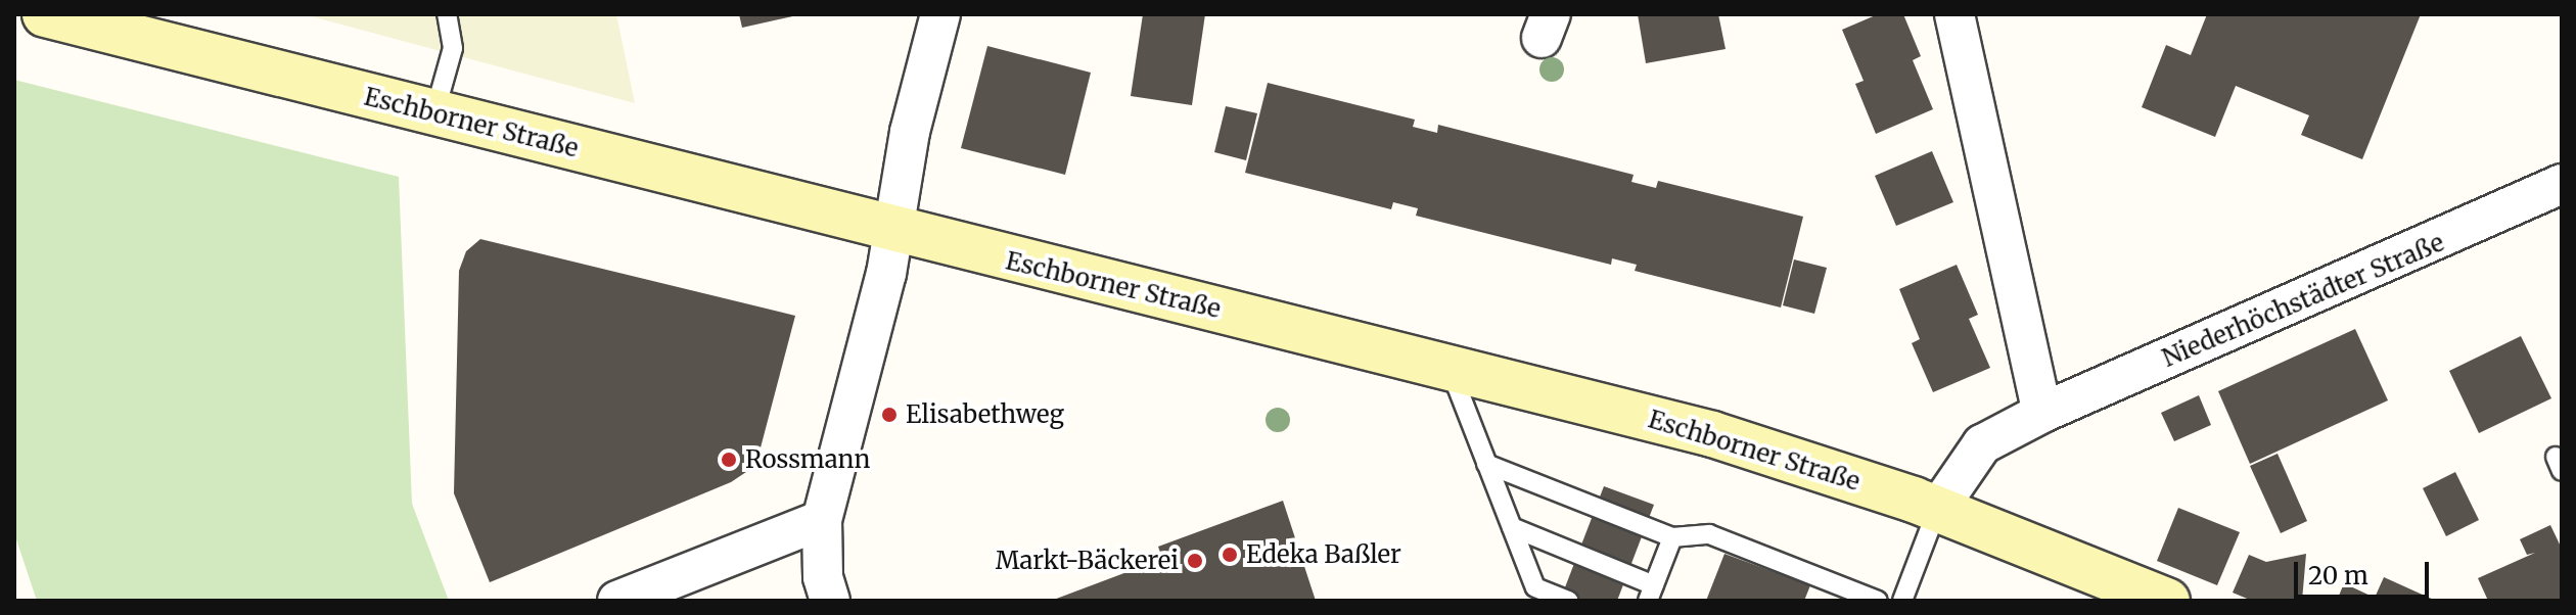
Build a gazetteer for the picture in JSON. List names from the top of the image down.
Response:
{
  "streets": {
    "main road": ["Eschborner Straße"],
    "street": ["Niederhöchstädter Straße"]
  },
  "crossings": [
    ["Eschborner Straße", "Niederhöchstädter Straße"]
  ],
  "places": [
    "Elisabethweg",
    "Rossmann",
    "Edeka Baßler",
    "Markt-Bäckerei"
  ],
  "scale_bar": "20 m"
}
